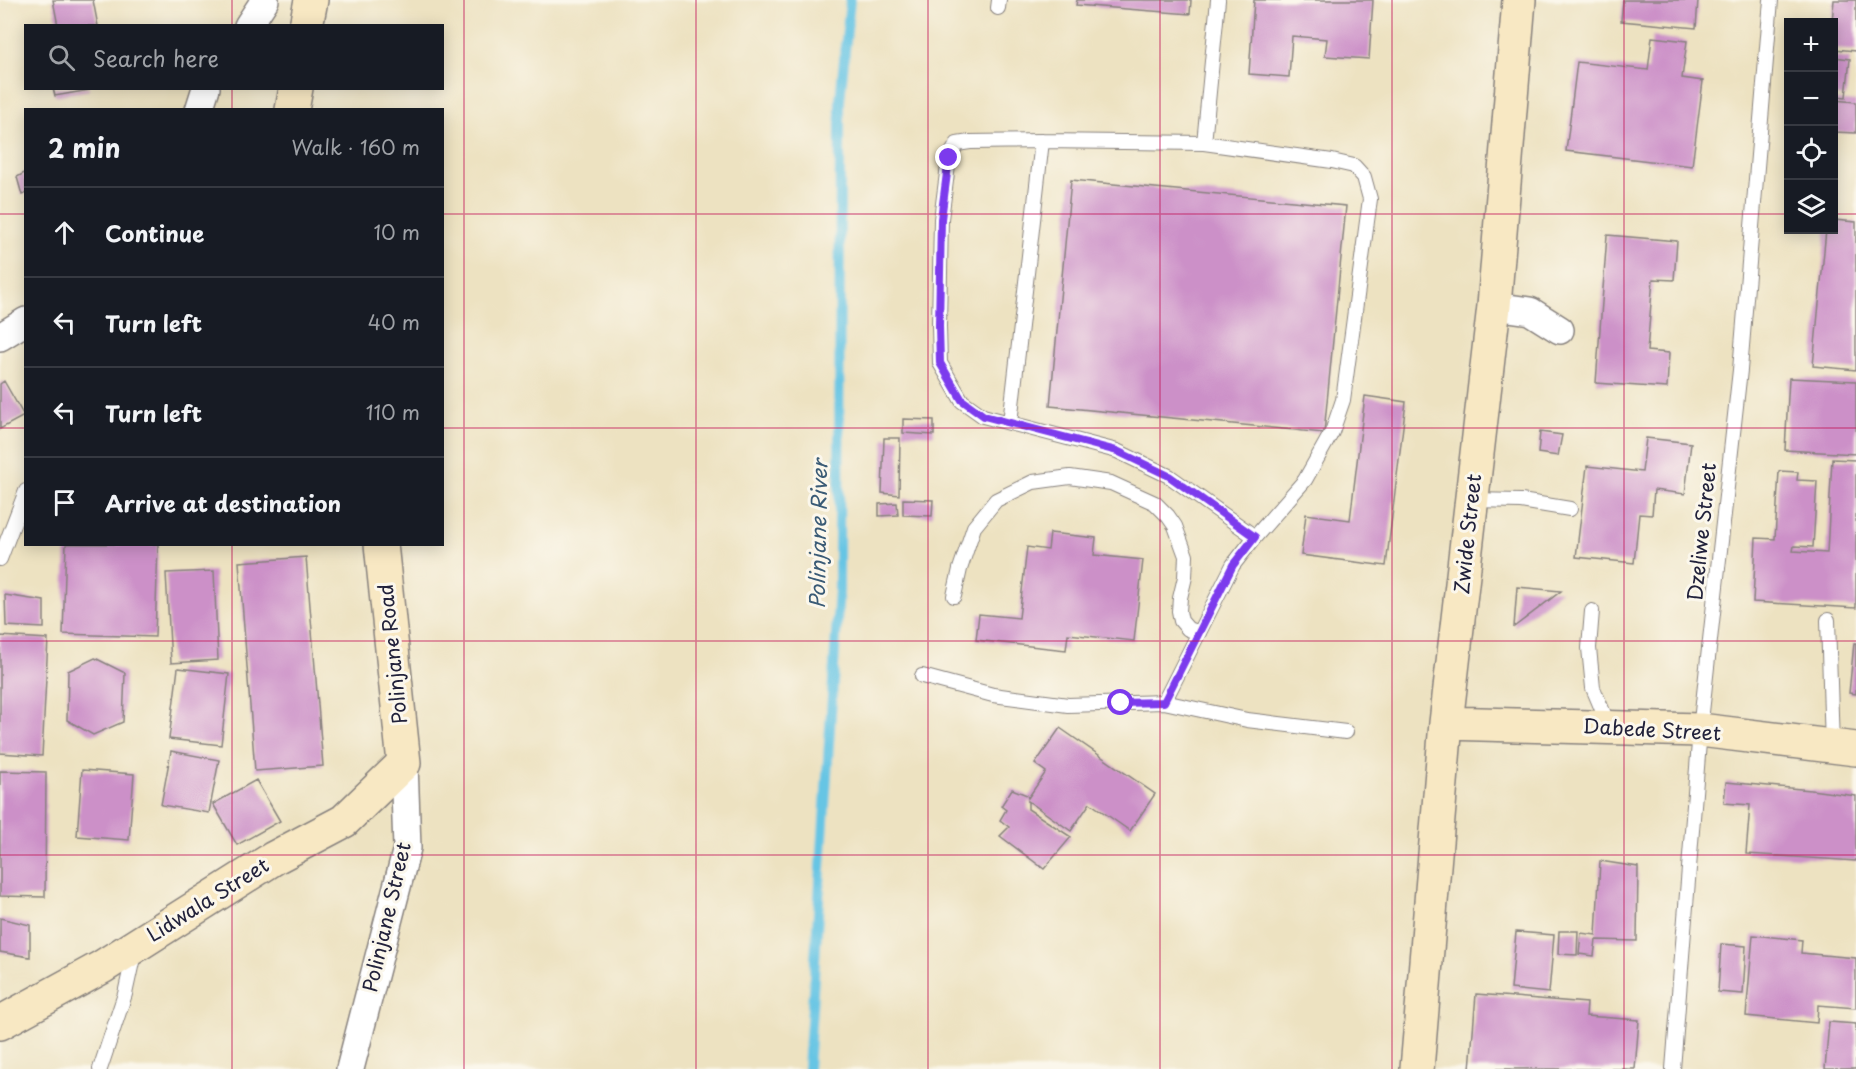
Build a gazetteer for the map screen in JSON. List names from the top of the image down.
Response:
{
  "streets": {
    "street": [
      "Zwide Street",
      "Polinjane Road",
      "Dabede Street",
      "Lidwala Street",
      "Polinjane Street"
    ],
    "lane": ["Dzeliwe Street"]
  },
  "crossings": [
    ["Dzeliwe Street", "Dabede Street"],
    ["Zwide Street", "Dabede Street"],
    ["Polinjane Road", "Lidwala Street"],
    ["Polinjane Road", "Polinjane Street"],
    ["Lidwala Street", "Polinjane Street"]
  ],
  "water": ["Polinjane River"],
  "page": {
    "map_buttons": ["+", "−"],
    "search": "Search here",
    "heading": ["2 min", "Walk · 160 m"],
    "list": [
      ["Continue", "10 m"],
      ["Turn left", "40 m"],
      ["Turn left", "110 m"],
      "Arrive at destination"
    ]
  }
}
